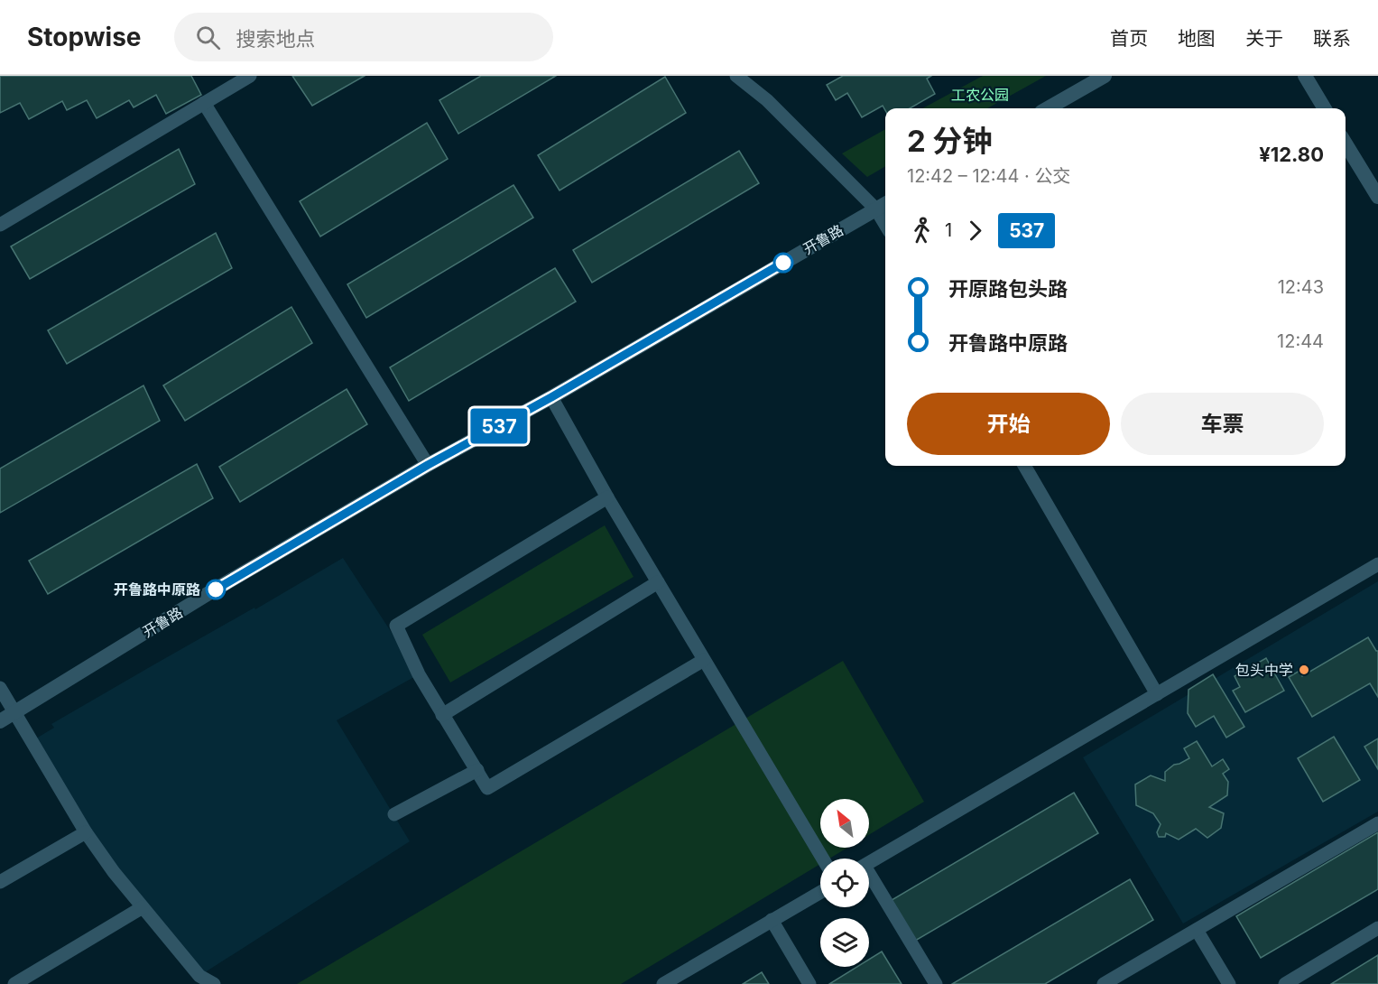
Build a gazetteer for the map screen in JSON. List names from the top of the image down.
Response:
{
  "streets": {
    "street": ["开鲁路"]
  },
  "parks": ["工农公园"],
  "places": ["开鲁路中原路", "包头中学"],
  "lines": ["bus line 537"],
  "north": "top left",
  "page": {
    "header": "Stopwise",
    "search": "搜索地点",
    "nav": [
      "首页",
      "地图",
      "关于",
      "联系"
    ],
    "on_map": "537",
    "heading": ["2 分钟", "12:42 – 12:44 · 公交", "¥12.80"],
    "legs": ["1", "537"],
    "list": [
      {
        "name": "开原路包头路",
        "value": "12:43"
      },
      {
        "name": "开鲁路中原路",
        "value": "12:44"
      }
    ],
    "buttons": ["开始", "车票"]
  }
}
